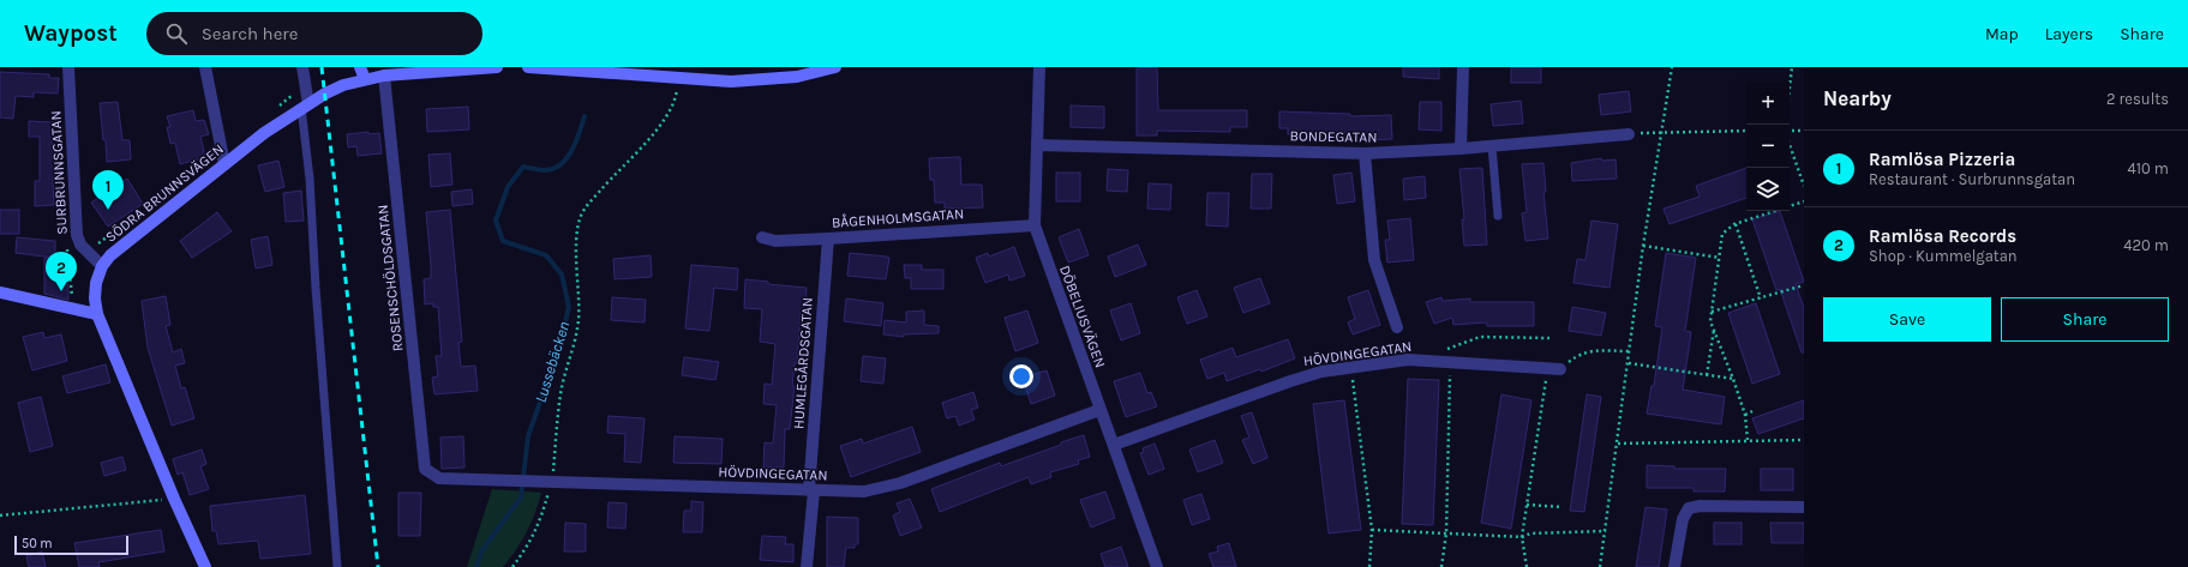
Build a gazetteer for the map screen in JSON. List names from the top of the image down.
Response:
{
  "streets": {
    "street": [
      "BONDEGATAN",
      "SURBRUNNSGATAN",
      "SÖDRA BRUNNSVÄGEN",
      "BÅGENHOLMSGATAN",
      "ROSENSCHÖLDSGATAN",
      "DÖBELIUSVÄGEN",
      "HÖVDINGEGATAN",
      "HUMLEGÅRDSGATAN"
    ]
  },
  "crossings": [
    ["BONDEGATAN", "DÖBELIUSVÄGEN"],
    ["SURBRUNNSGATAN", "SÖDRA BRUNNSVÄGEN"],
    ["SÖDRA BRUNNSVÄGEN", "ROSENSCHÖLDSGATAN"],
    ["BÅGENHOLMSGATAN", "DÖBELIUSVÄGEN"],
    ["BÅGENHOLMSGATAN", "HUMLEGÅRDSGATAN"],
    ["ROSENSCHÖLDSGATAN", "HÖVDINGEGATAN"],
    ["DÖBELIUSVÄGEN", "HÖVDINGEGATAN"],
    ["HÖVDINGEGATAN", "HUMLEGÅRDSGATAN"]
  ],
  "water": ["Lussebäcken"],
  "scale_bar": "50 m",
  "page": {
    "header": "Waypost",
    "search": "Search here",
    "nav": ["Map", "Layers", "Share"],
    "heading": ["Nearby", "2 results"],
    "map_buttons": ["+", "−"],
    "list": [
      {
        "mark": "1",
        "name": "Ramlösa Pizzeria",
        "note": "Restaurant · Surbrunnsgatan",
        "value": "410 m"
      },
      {
        "mark": "2",
        "name": "Ramlösa Records",
        "note": "Shop · Kummelgatan",
        "value": "420 m"
      }
    ],
    "pins": ["1", "2"],
    "buttons": ["Save", "Share"],
    "scale": "50 m"
  }
}
